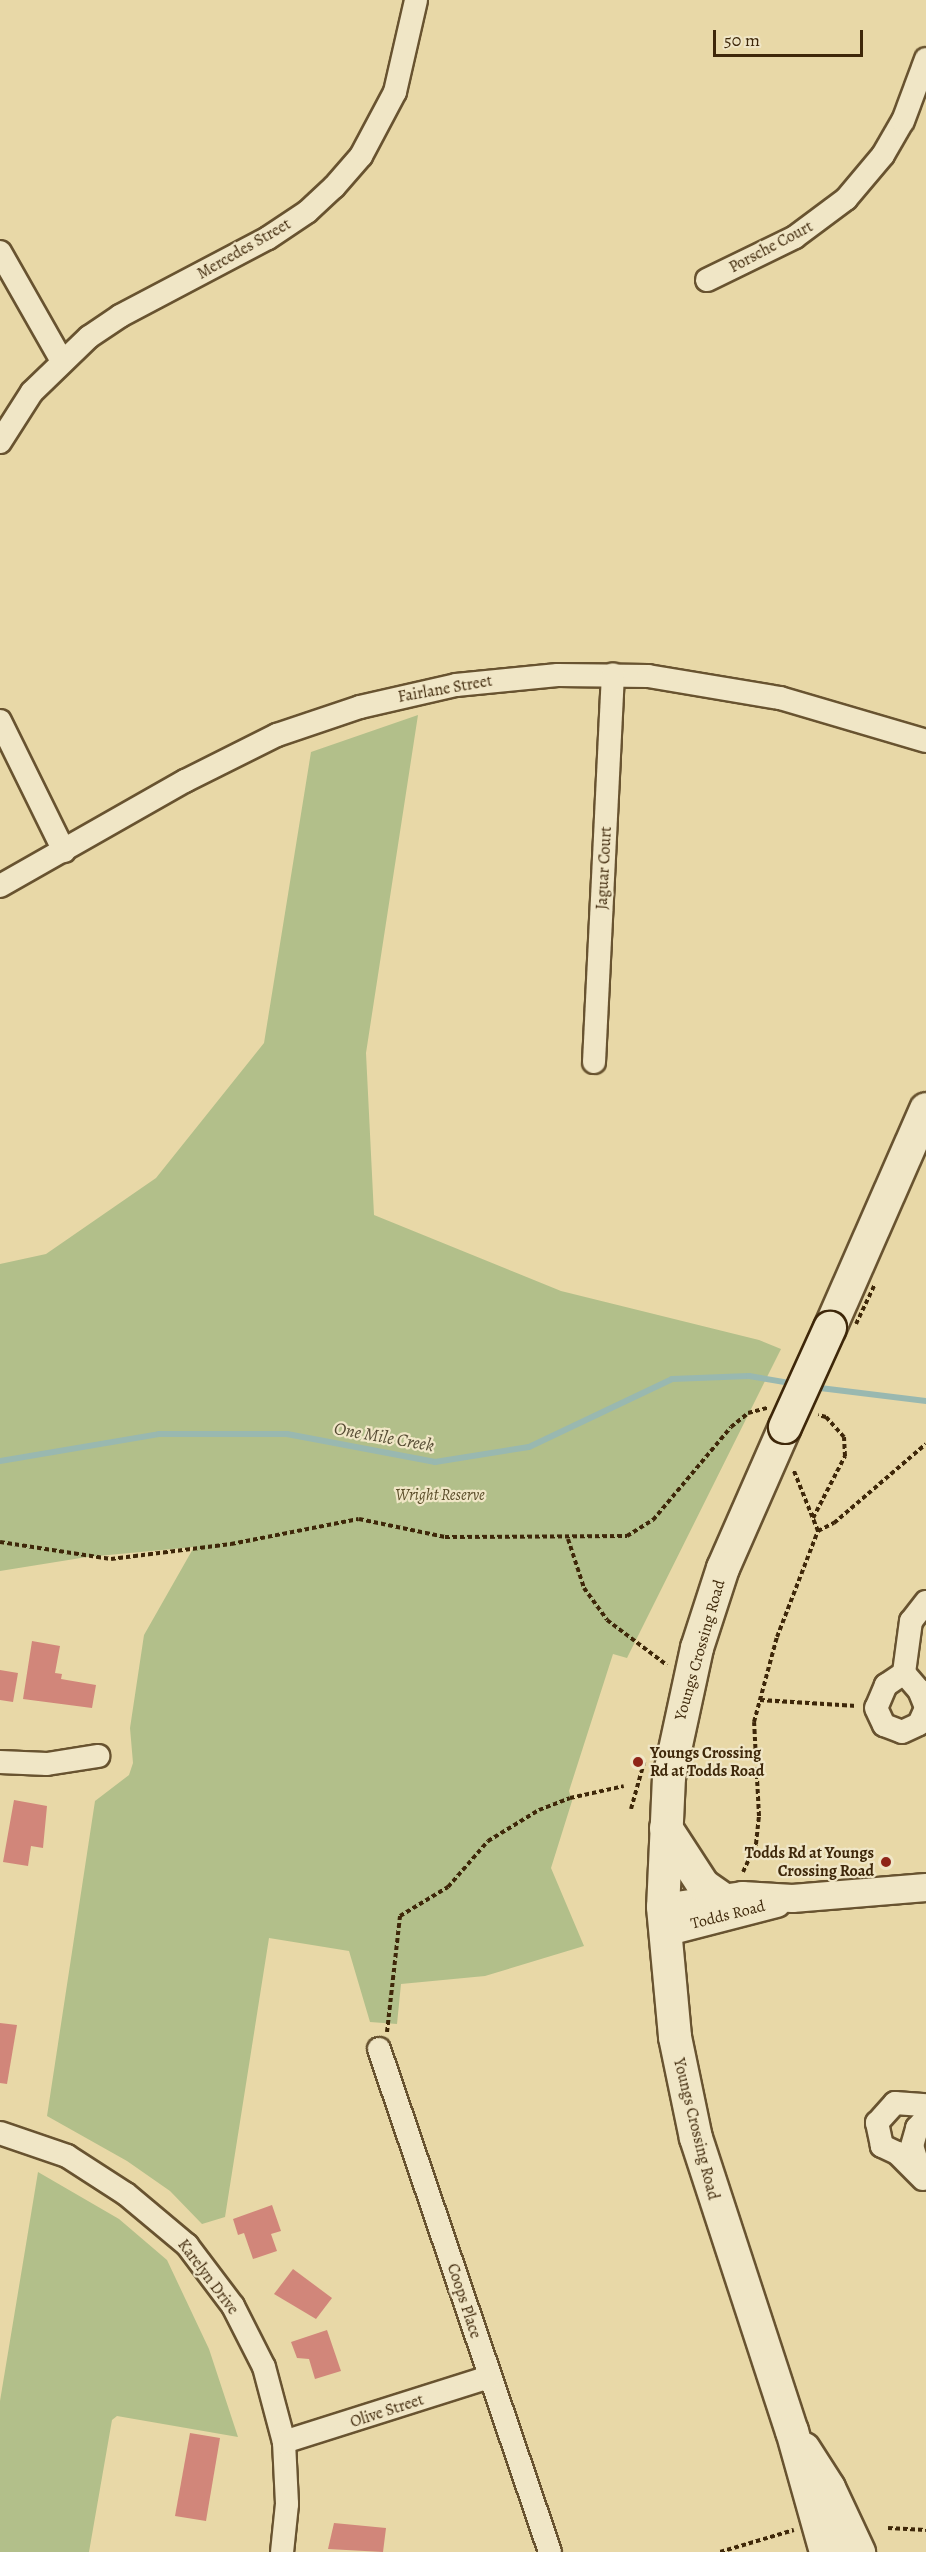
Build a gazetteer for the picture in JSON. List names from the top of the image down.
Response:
{
  "streets": {
    "main road": ["Youngs Crossing Road"],
    "street": [
      "Porsche Court",
      "Mercedes Street",
      "Fairlane Street",
      "Jaguar Court",
      "Todds Road",
      "Karelyn Drive",
      "Coops Place",
      "Olive Street"
    ]
  },
  "crossings": [
    ["Fairlane Street", "Jaguar Court"],
    ["Youngs Crossing Road", "Todds Road"],
    ["Karelyn Drive", "Olive Street"],
    ["Coops Place", "Olive Street"]
  ],
  "water": ["One Mile Creek"],
  "parks": ["Wright Reserve"],
  "places": ["Youngs Crossing Rd at Todds Road", "Todds Rd at Youngs Crossing Road"],
  "scale_bar": "50 m"
}
